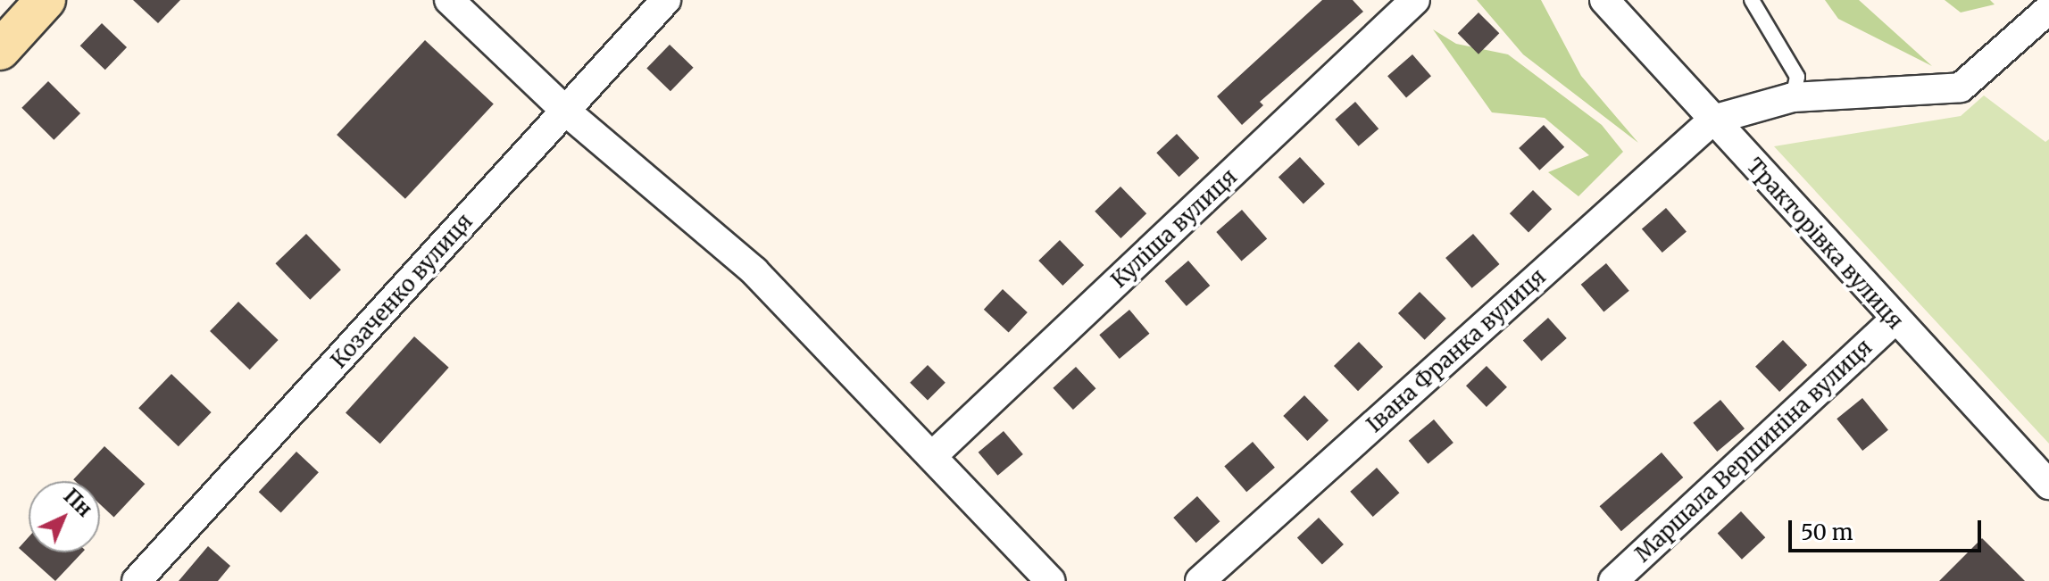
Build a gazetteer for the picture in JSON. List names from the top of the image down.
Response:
{
  "streets": {
    "street": [
      "Куліша вулиця",
      "Тракторівка вулиця",
      "Козаченко вулиця",
      "Івана Франка вулиця",
      "Маршала Вершиніна вулиця"
    ]
  },
  "crossings": [
    ["Тракторівка вулиця", "Івана Франка вулиця"],
    ["Тракторівка вулиця", "Маршала Вершиніна вулиця"]
  ],
  "scale_bar": "50 m",
  "north": "top right"
}
